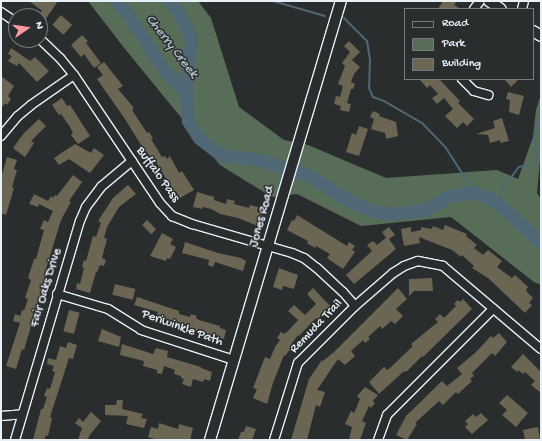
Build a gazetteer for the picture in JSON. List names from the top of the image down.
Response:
{
  "streets": {
    "street": [
      "Buffalo Pass",
      "Jones Road",
      "Fair Oaks Drive",
      "Remuda Trail",
      "Periwinkle Path"
    ]
  },
  "crossings": [
    ["Buffalo Pass", "Jones Road"],
    ["Buffalo Pass", "Fair Oaks Drive"],
    ["Buffalo Pass", "Remuda Trail"],
    ["Jones Road", "Periwinkle Path"],
    ["Fair Oaks Drive", "Periwinkle Path"]
  ],
  "water": ["Cherry Creek"],
  "legend": ["Road", "Park", "Building"],
  "north": "right"
}
